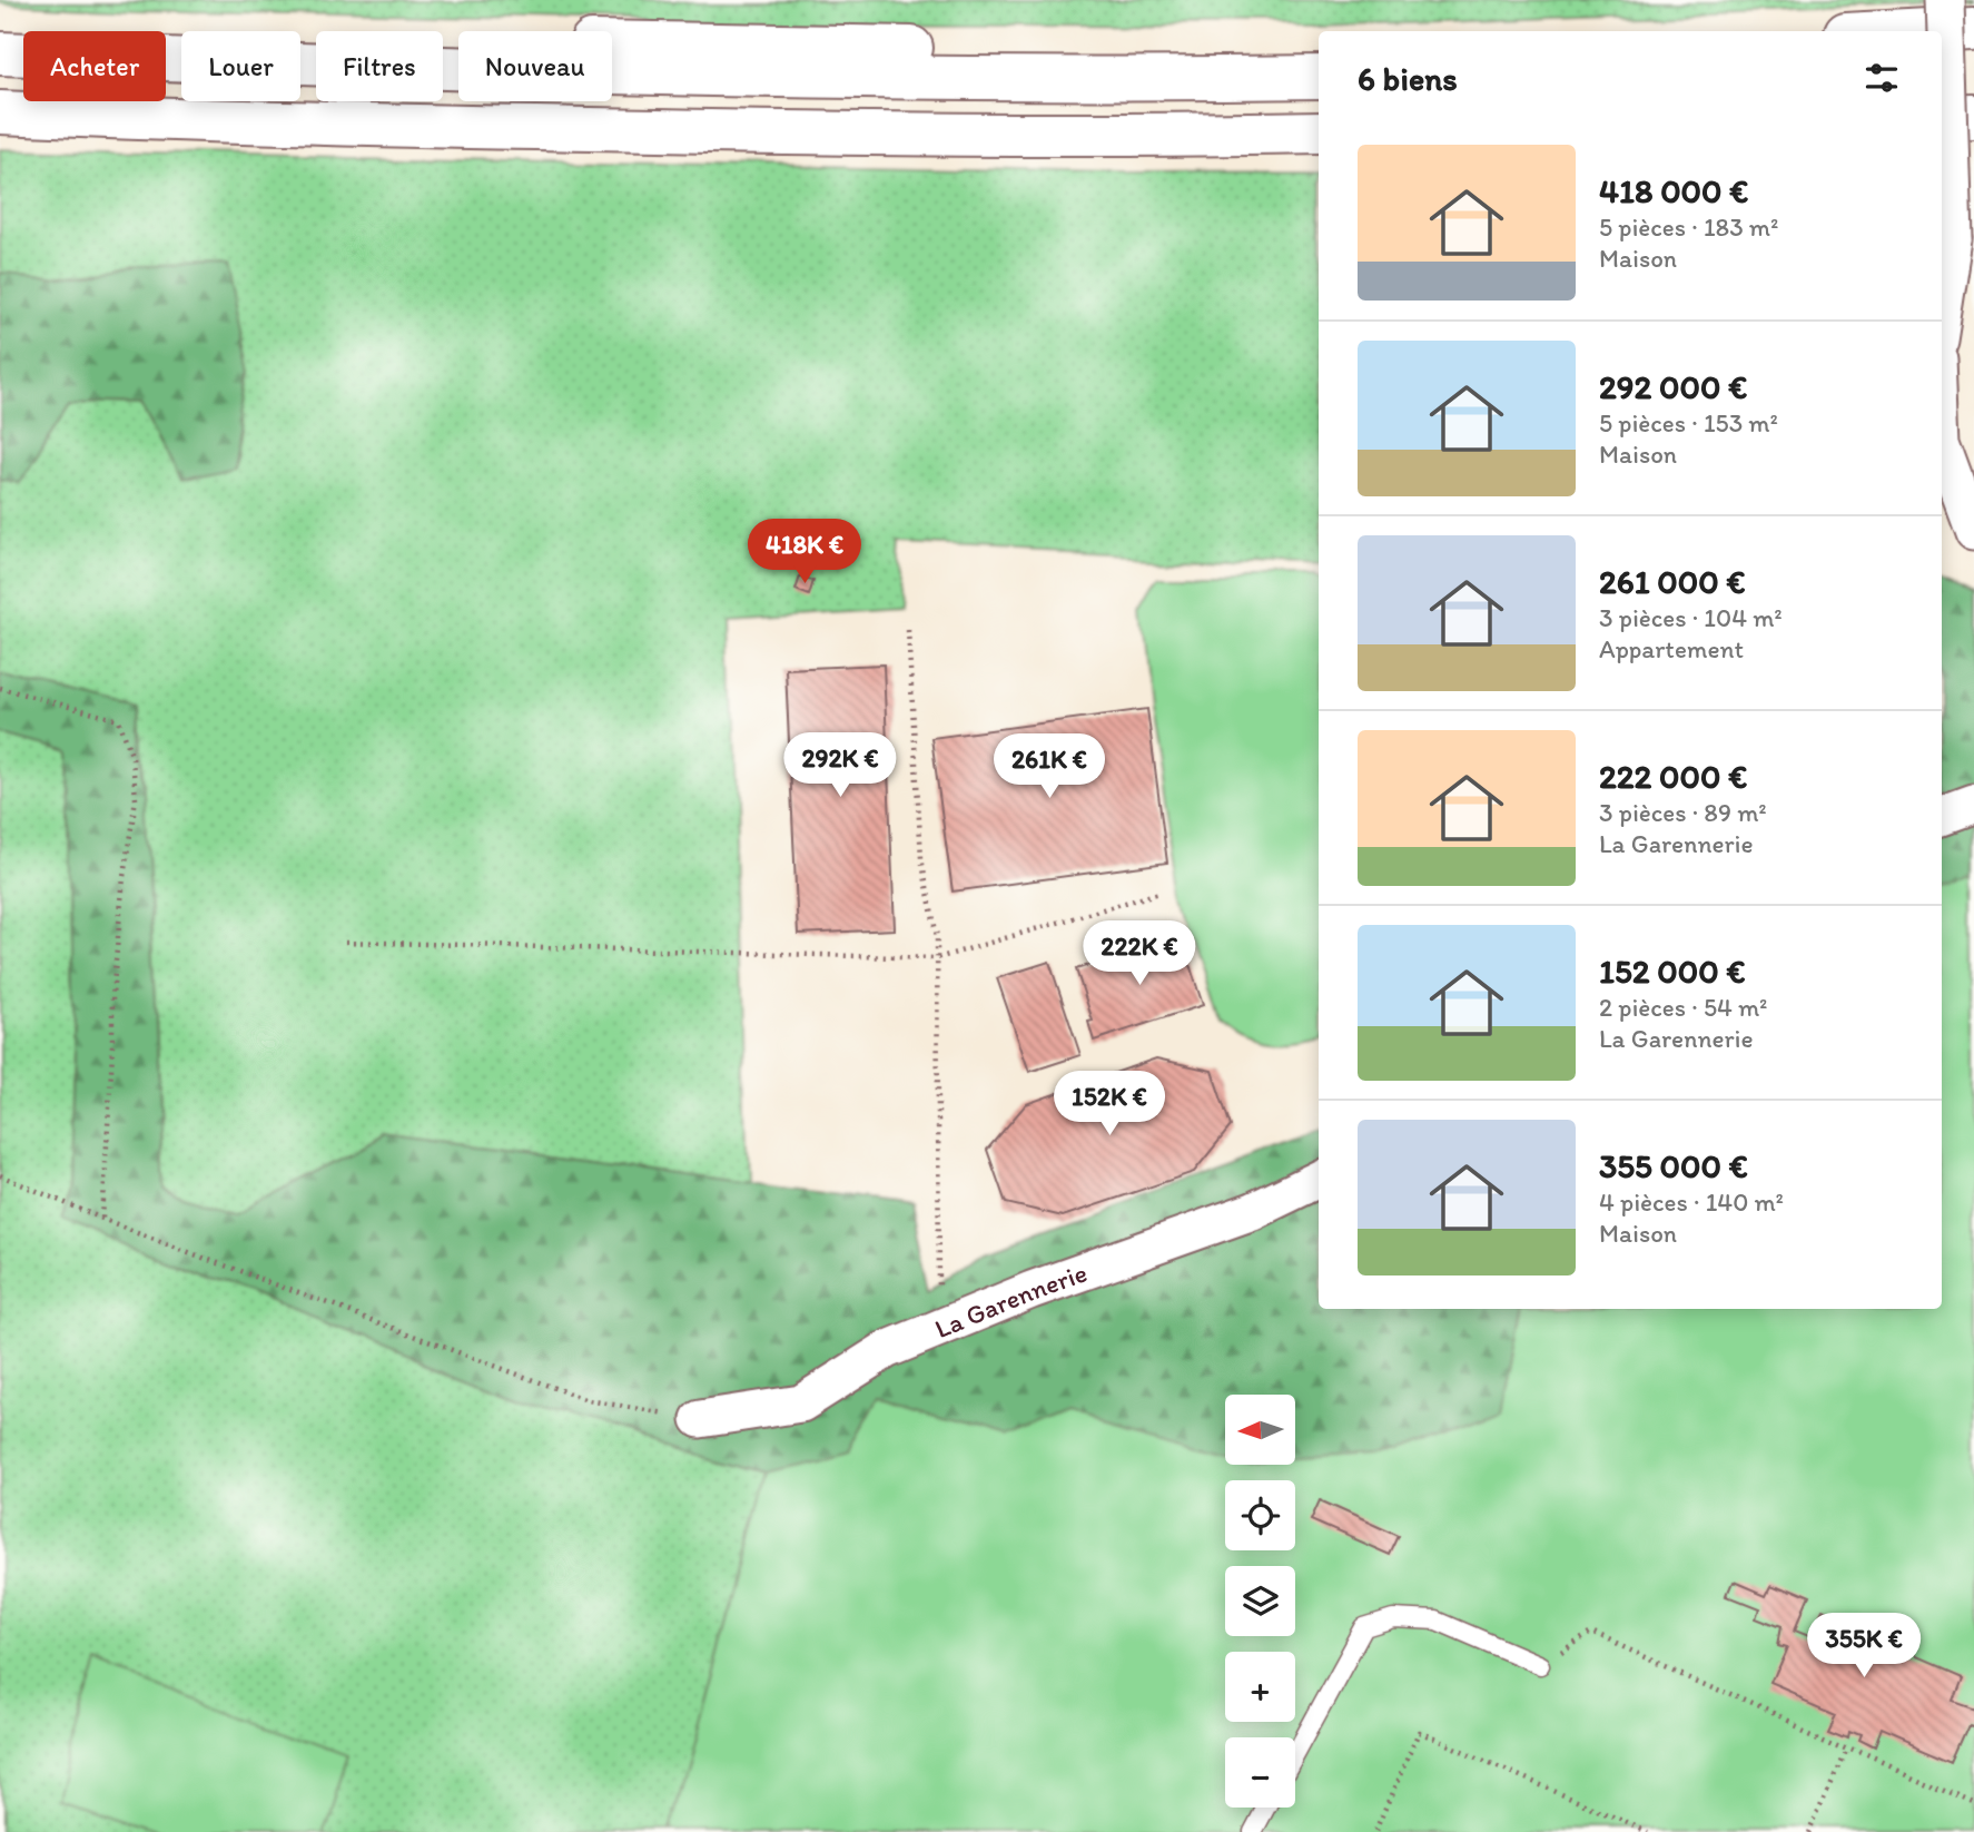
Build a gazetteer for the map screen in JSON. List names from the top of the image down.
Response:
{
  "streets": {
    "street": ["La Garennerie"]
  },
  "north": "left",
  "page": {
    "chip": [
      "Acheter",
      "Louer",
      "Filtres",
      "Nouveau"
    ],
    "heading": "6 biens",
    "list": [
      {
        "name": "418 000 €",
        "note": "5 pièces · 183 m² · Maison"
      },
      {
        "name": "292 000 €",
        "note": "5 pièces · 153 m² · Maison"
      },
      {
        "name": "261 000 €",
        "note": "3 pièces · 104 m² · Appartement"
      },
      {
        "name": "222 000 €",
        "note": "3 pièces · 89 m² · La Garennerie"
      },
      {
        "name": "152 000 €",
        "note": "2 pièces · 54 m² · La Garennerie"
      },
      {
        "name": "355 000 €",
        "note": "4 pièces · 140 m² · Maison"
      }
    ],
    "price": [
      "418K €",
      "292K €",
      "261K €",
      "222K €",
      "152K €",
      "355K €"
    ],
    "map_buttons": ["+", "−"]
  }
}
